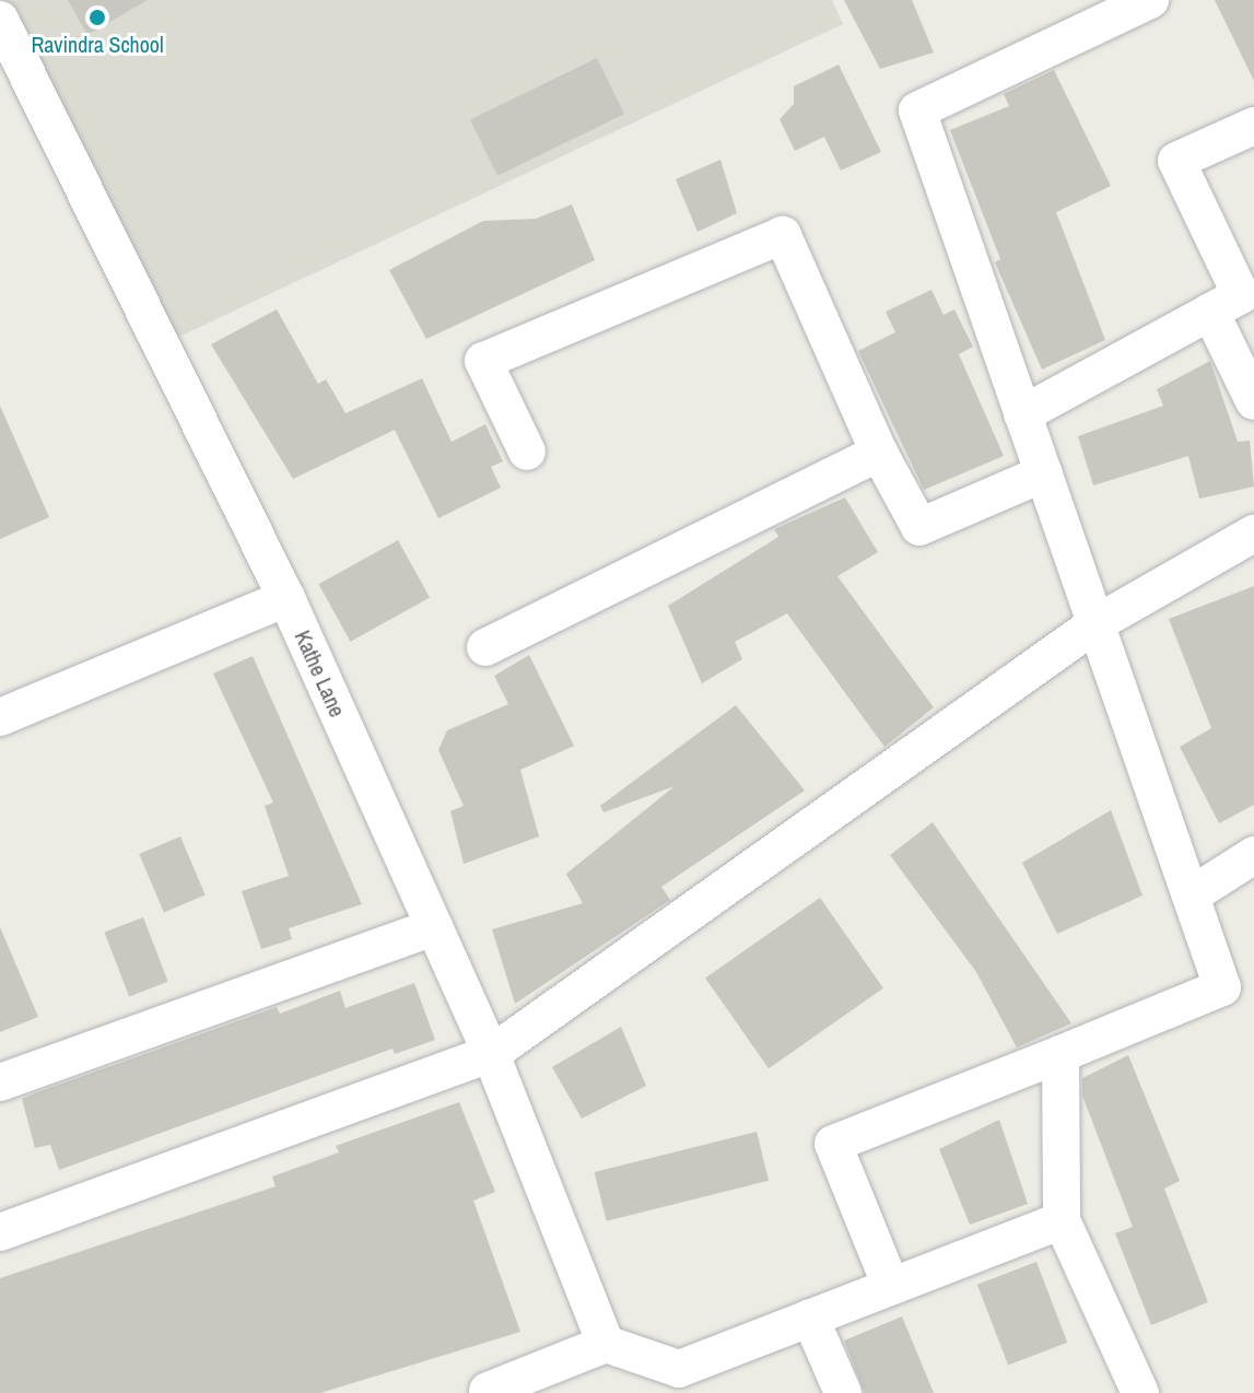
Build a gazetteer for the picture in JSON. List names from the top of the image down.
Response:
{
  "streets": {
    "street": ["Kathe Lane"]
  },
  "places": ["Ravindra School"]
}
